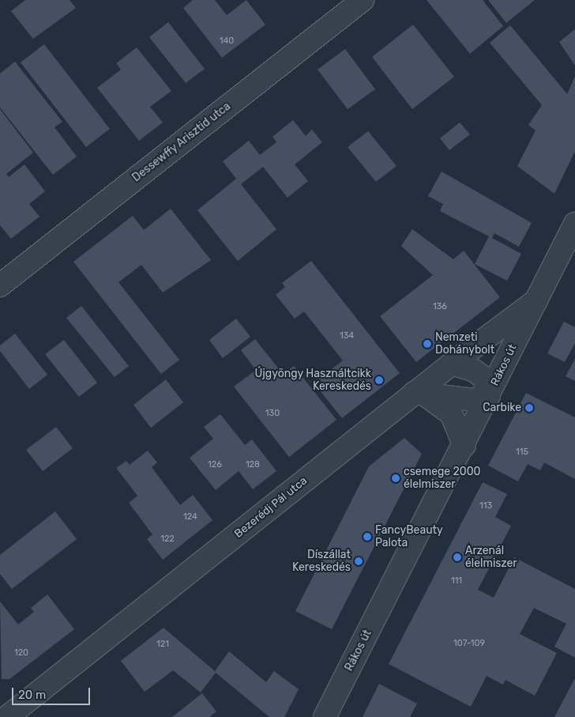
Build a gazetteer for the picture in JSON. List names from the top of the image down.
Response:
{
  "streets": {
    "street": ["Dessewffy Arisztid utca", "Rákos út", "Bezerédj Pál utca"]
  },
  "crossings": [
    ["Rákos út", "Bezerédj Pál utca"]
  ],
  "places": [
    "Nemzeti Dohánybolt",
    "Újgyöngy Használtcikk Kereskedés",
    "Carbike",
    "csemege 2000 élelmiszer",
    "FancyBeauty Palota",
    "Arzenál élelmiszer",
    "Díszállat Kereskedés"
  ],
  "house_numbers": [
    "140",
    "136",
    "134",
    "130",
    "115",
    "126",
    "128",
    "113",
    "124",
    "122",
    "111",
    "107-109",
    "121",
    "120"
  ],
  "scale_bar": "20 m"
}
